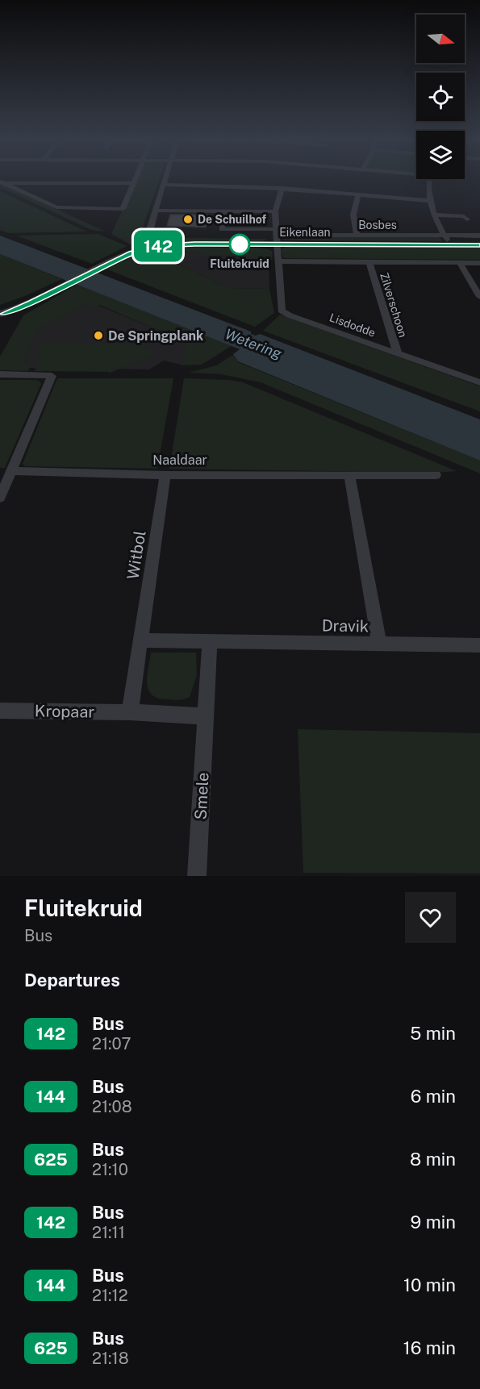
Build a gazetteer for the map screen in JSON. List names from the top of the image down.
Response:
{
  "streets": {
    "street": [
      "Bosbes",
      "Eikenlaan",
      "Zilverschoon",
      "Lisdodde",
      "Naaldaar",
      "Witbol",
      "Dravik",
      "Kropaar",
      "Smele"
    ]
  },
  "crossings": [
    ["Bosbes", "Eikenlaan"],
    ["Bosbes", "Lisdodde"],
    ["Eikenlaan", "Lisdodde"],
    ["Zilverschoon", "Lisdodde"],
    ["Naaldaar", "Witbol"],
    ["Witbol", "Dravik"],
    ["Witbol", "Kropaar"],
    ["Dravik", "Smele"],
    ["Kropaar", "Smele"]
  ],
  "water": ["Wetering"],
  "places": ["De Schuilhof", "Fluitekruid", "De Springplank"],
  "lines": ["bus line 142"],
  "north": "right",
  "page": {
    "on_map": "142",
    "heading": [
      ["Fluitekruid", "Bus"],
      "Departures"
    ],
    "list": [
      {
        "mark": "142",
        "name": "Bus",
        "note": "21:07",
        "value": "5 min"
      },
      {
        "mark": "144",
        "name": "Bus",
        "note": "21:08",
        "value": "6 min"
      },
      {
        "mark": "625",
        "name": "Bus",
        "note": "21:10",
        "value": "8 min"
      },
      {
        "mark": "142",
        "name": "Bus",
        "note": "21:11",
        "value": "9 min"
      },
      {
        "mark": "144",
        "name": "Bus",
        "note": "21:12",
        "value": "10 min"
      },
      {
        "mark": "625",
        "name": "Bus",
        "note": "21:18",
        "value": "16 min"
      }
    ]
  }
}
